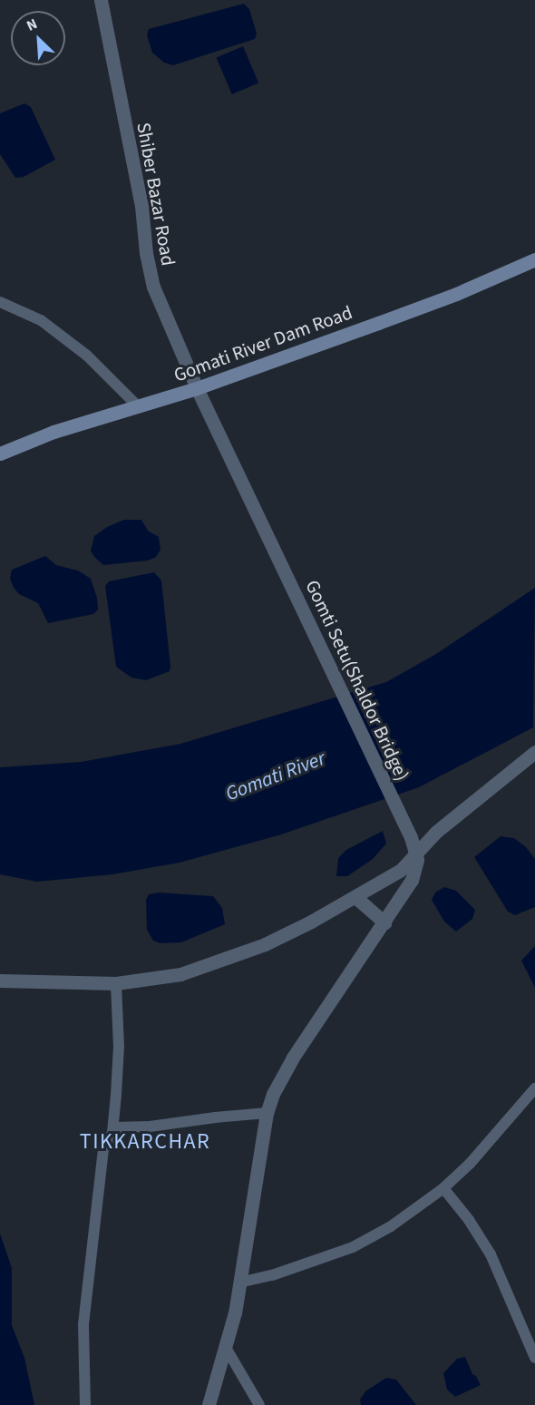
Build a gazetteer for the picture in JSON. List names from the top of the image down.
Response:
{
  "streets": {
    "main road": ["Gomati River Dam Road"],
    "street": ["Shiber Bazar Road", "Gomti Setu(Shaldor Bridge)"]
  },
  "crossings": [
    ["Shiber Bazar Road", "Gomati River Dam Road"],
    ["Shiber Bazar Road", "Gomti Setu(Shaldor Bridge)"]
  ],
  "districts": ["TIKKARCHAR"],
  "water": ["Gomati River"],
  "north": "top left"
}
